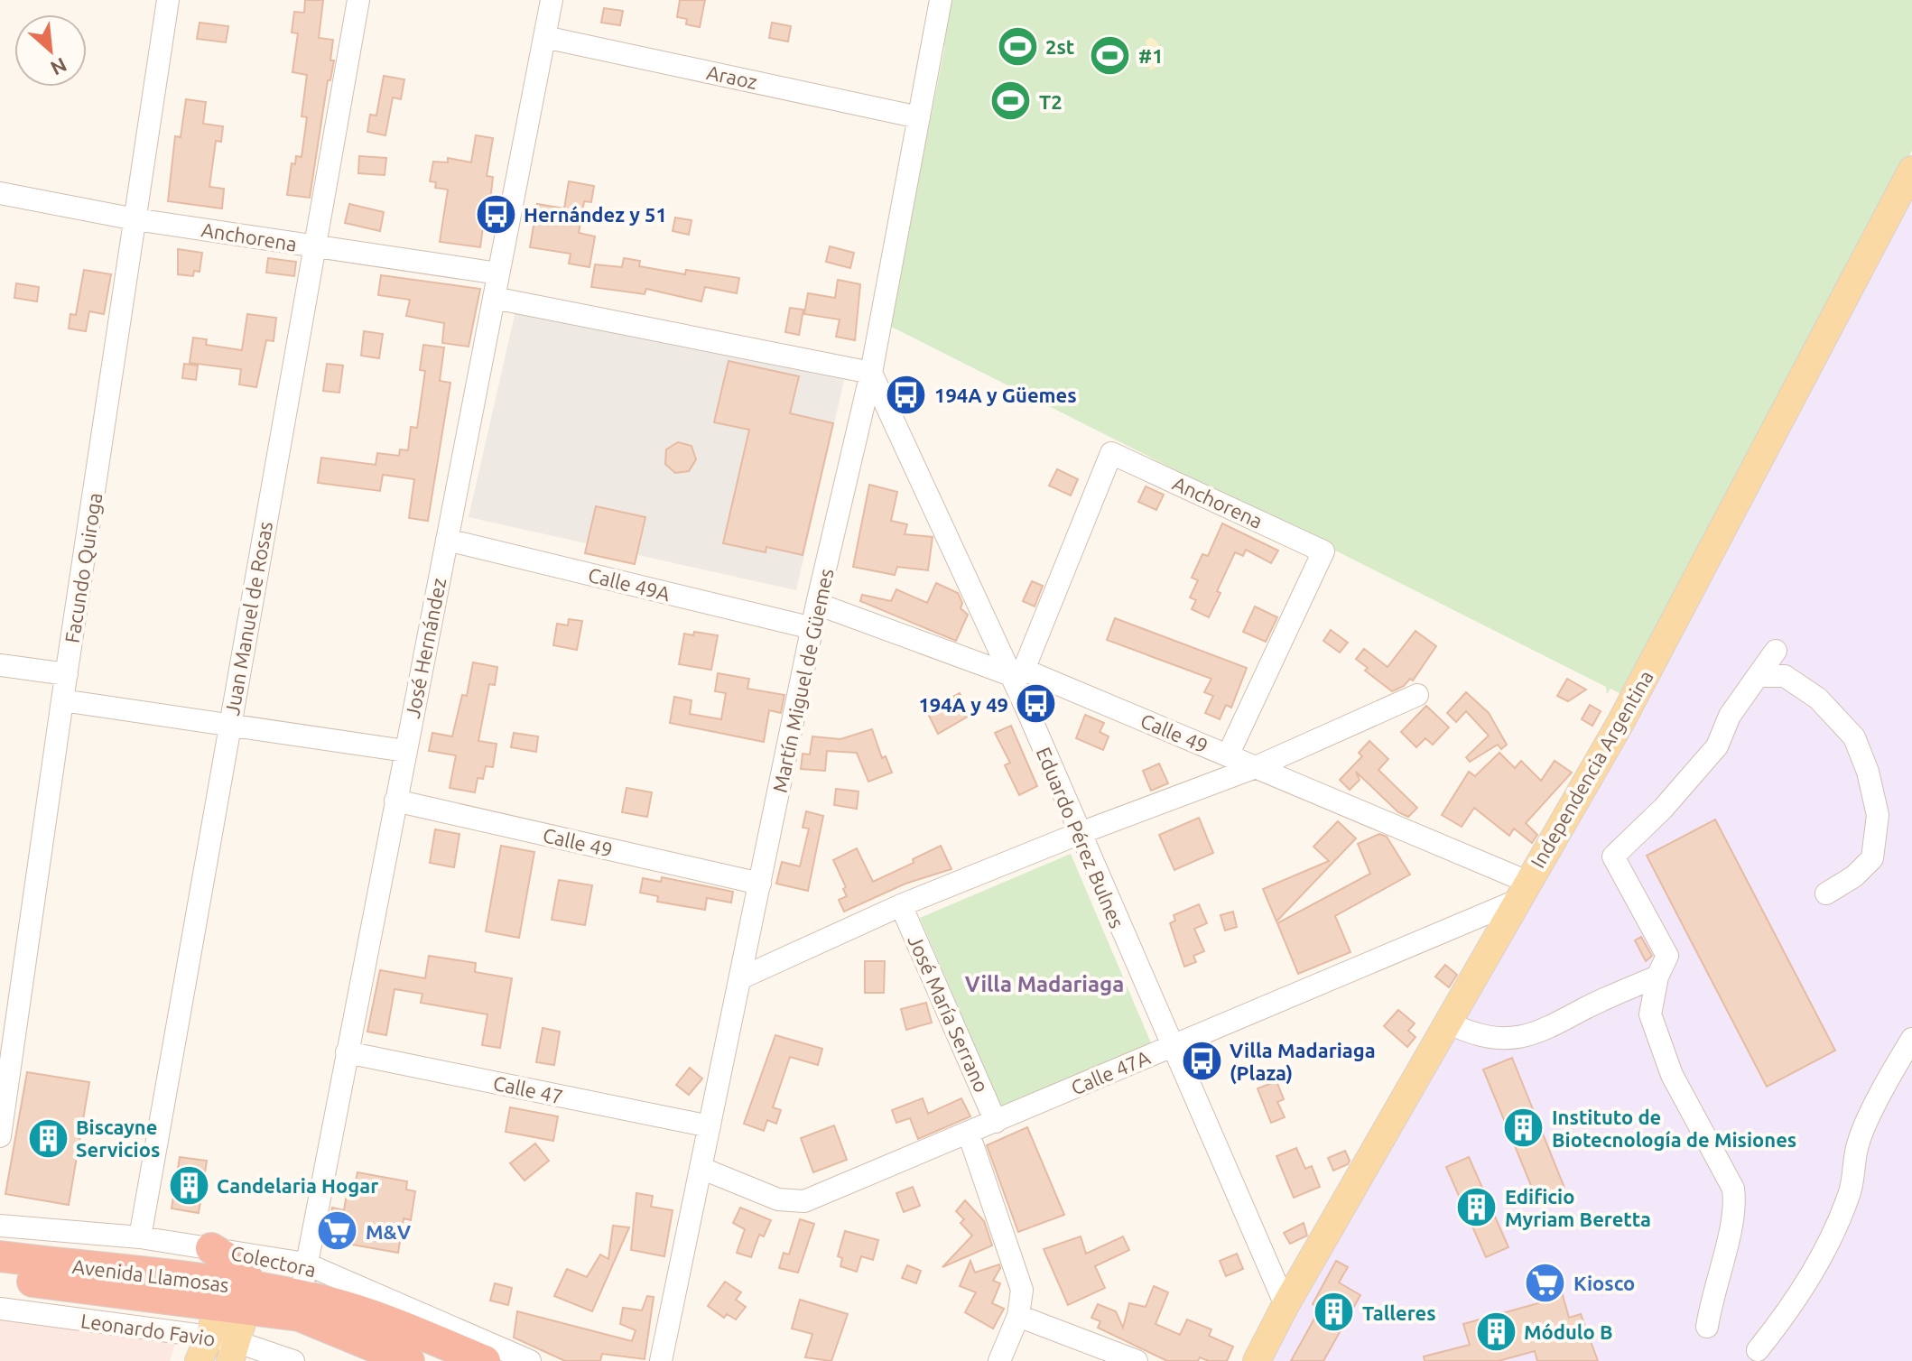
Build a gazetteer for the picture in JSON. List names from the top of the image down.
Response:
{
  "streets": {
    "highway": ["Avenida Llamosas"],
    "main road": ["Independencia Argentina"],
    "street": [
      "Araoz",
      "Anchorena",
      "Facundo Quiroga",
      "Calle 49A",
      "Juan Manuel de Rosas",
      "José Hernández",
      "Martín Miguel de Güemes",
      "Calle 49",
      "Eduardo Pérez Bulnes",
      "José María Serrano",
      "Calle 47A",
      "Calle 47",
      "Colectora",
      "Leonardo Favio"
    ]
  },
  "crossings": [
    ["Araoz", "José Hernández"],
    ["Araoz", "Martín Miguel de Güemes"],
    ["Anchorena", "Facundo Quiroga"],
    ["Anchorena", "Juan Manuel de Rosas"],
    ["Anchorena", "José Hernández"],
    ["Anchorena", "Calle 49"],
    ["Anchorena", "Eduardo Pérez Bulnes"],
    ["Calle 49A", "José Hernández"],
    ["Calle 49A", "Martín Miguel de Güemes"],
    ["Juan Manuel de Rosas", "Colectora"],
    ["José Hernández", "Calle 49"],
    ["José Hernández", "Calle 47"],
    ["José Hernández", "Colectora"],
    ["José Hernández", "Avenida Llamosas"],
    ["Martín Miguel de Güemes", "Calle 49"],
    ["Martín Miguel de Güemes", "Eduardo Pérez Bulnes"],
    ["Martín Miguel de Güemes", "Calle 47A"],
    ["Martín Miguel de Güemes", "Calle 47"],
    ["Calle 49", "Independencia Argentina"],
    ["Calle 49", "Eduardo Pérez Bulnes"],
    ["Calle 49", "Calle 47A"],
    ["Independencia Argentina", "Eduardo Pérez Bulnes"],
    ["Independencia Argentina", "Calle 47A"],
    ["Eduardo Pérez Bulnes", "Calle 47A"],
    ["José María Serrano", "Calle 47A"]
  ],
  "districts": ["Villa Madariaga"],
  "places": {
    "sports": ["2st", "#1", "T2"],
    "bus stop": [
      "Hernández y 51",
      "194A y Güemes",
      "194A y 49",
      "Villa Madariaga (Plaza)"
    ],
    "building": [
      "Instituto de Biotecnología de Misiones",
      "Biscayne Servicios",
      "Candelaria Hogar",
      "Edificio Myriam Beretta",
      "Talleres",
      "Módulo B"
    ],
    "supermarket": ["M&V", "Kiosco"]
  },
  "north": "bottom right"
}
